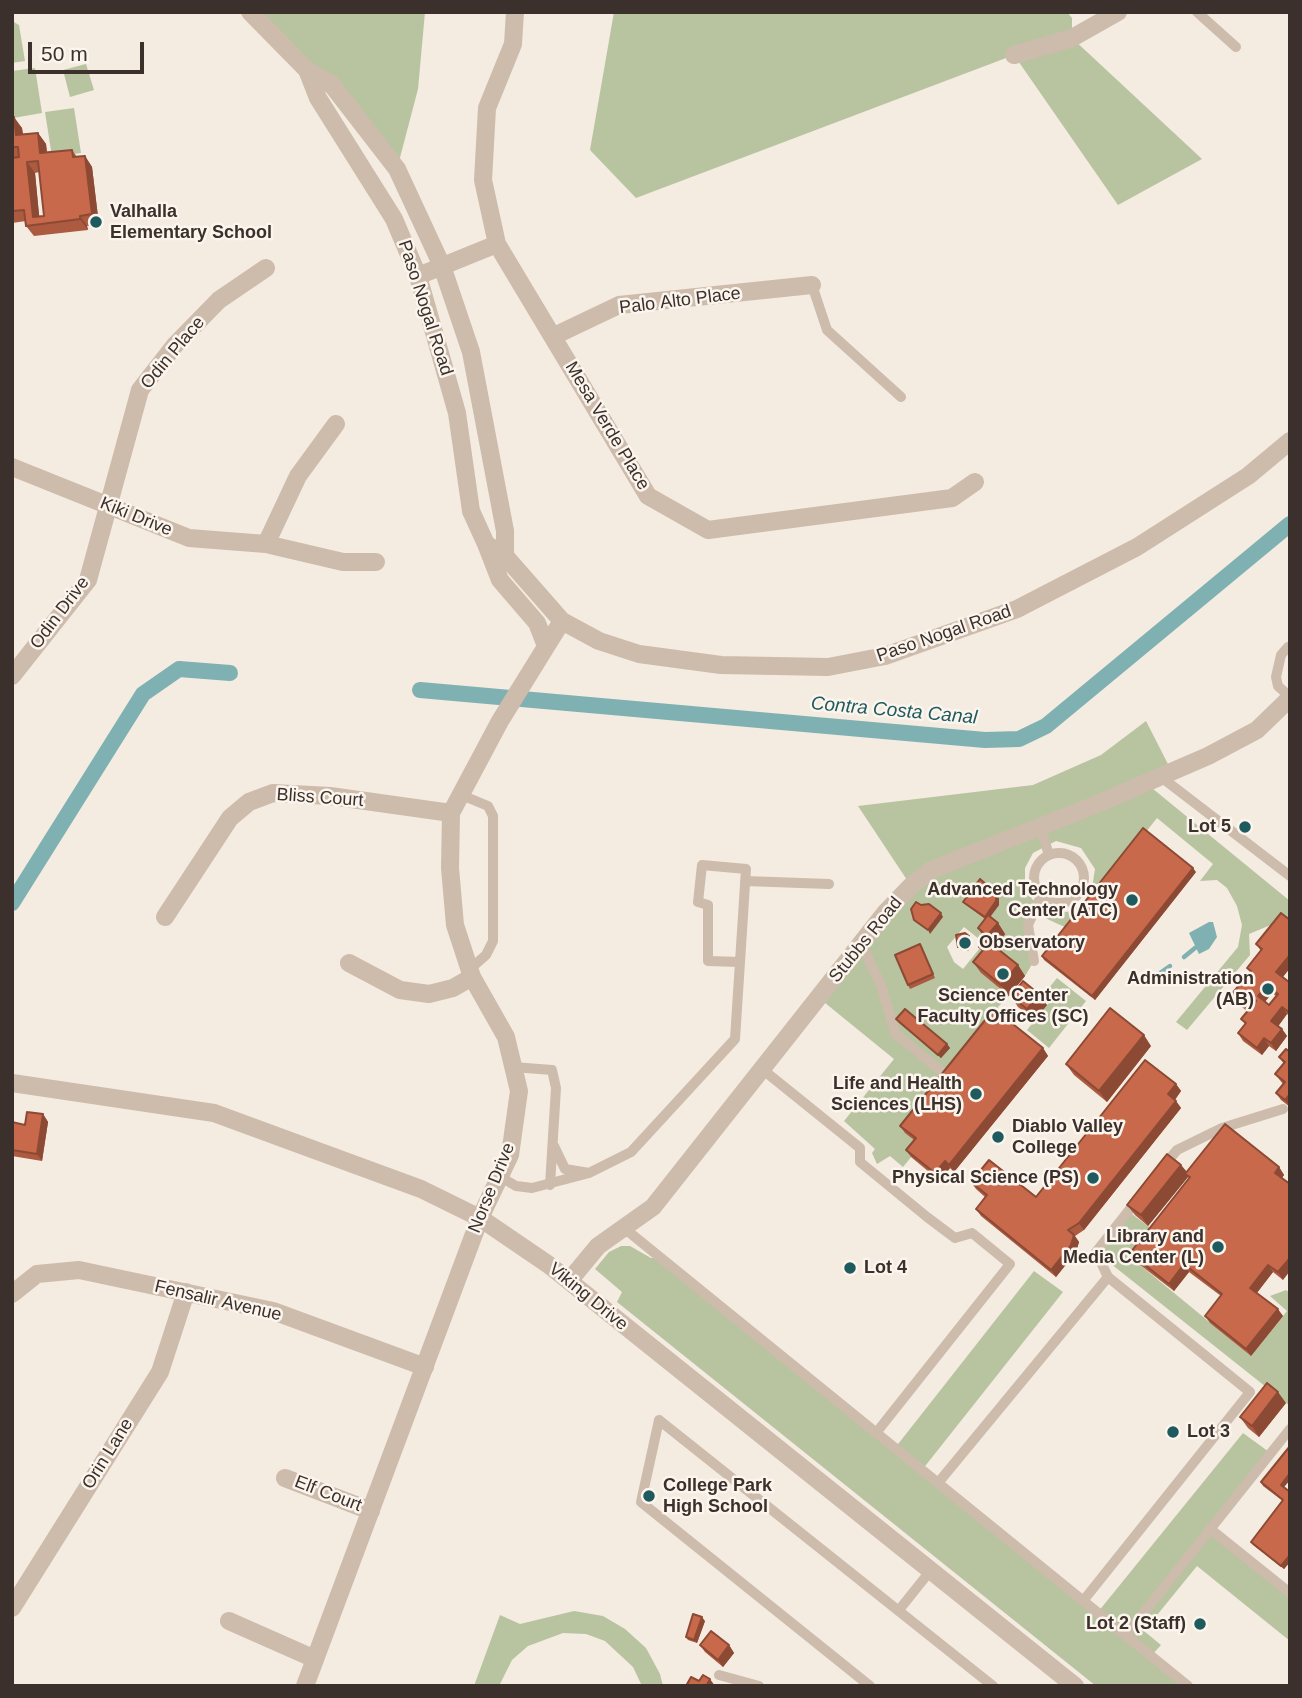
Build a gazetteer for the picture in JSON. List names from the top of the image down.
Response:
{
  "streets": {
    "street": [
      "Palo Alto Place",
      "Paso Nogal Road",
      "Odin Place",
      "Mesa Verde Place",
      "Kiki Drive",
      "Odin Drive",
      "Bliss Court",
      "Stubbs Road",
      "Norse Drive",
      "Viking Drive",
      "Fensalir Avenue",
      "Orin Lane",
      "Elf Court"
    ]
  },
  "crossings": [
    ["Palo Alto Place", "Mesa Verde Place"],
    ["Paso Nogal Road", "Norse Drive"],
    ["Odin Place", "Kiki Drive"],
    ["Odin Place", "Odin Drive"],
    ["Kiki Drive", "Odin Drive"],
    ["Bliss Court", "Norse Drive"],
    ["Stubbs Road", "Viking Drive"],
    ["Norse Drive", "Viking Drive"],
    ["Norse Drive", "Fensalir Avenue"],
    ["Norse Drive", "Elf Court"],
    ["Fensalir Avenue", "Orin Lane"]
  ],
  "water": ["Contra Costa Canal"],
  "places": [
    "Valhalla Elementary School",
    "Lot 5",
    "Advanced Technology Center (ATC)",
    "Observatory",
    "Science Center Faculty Offices (SC)",
    "Administration (AB)",
    "Life and Health Sciences (LHS)",
    "Diablo Valley College",
    "Physical Science (PS)",
    "Library and Media Center (L)",
    "Lot 4",
    "Lot 3",
    "College Park High School",
    "Lot 2 (Staff)"
  ],
  "scale_bar": "50 m"
}
